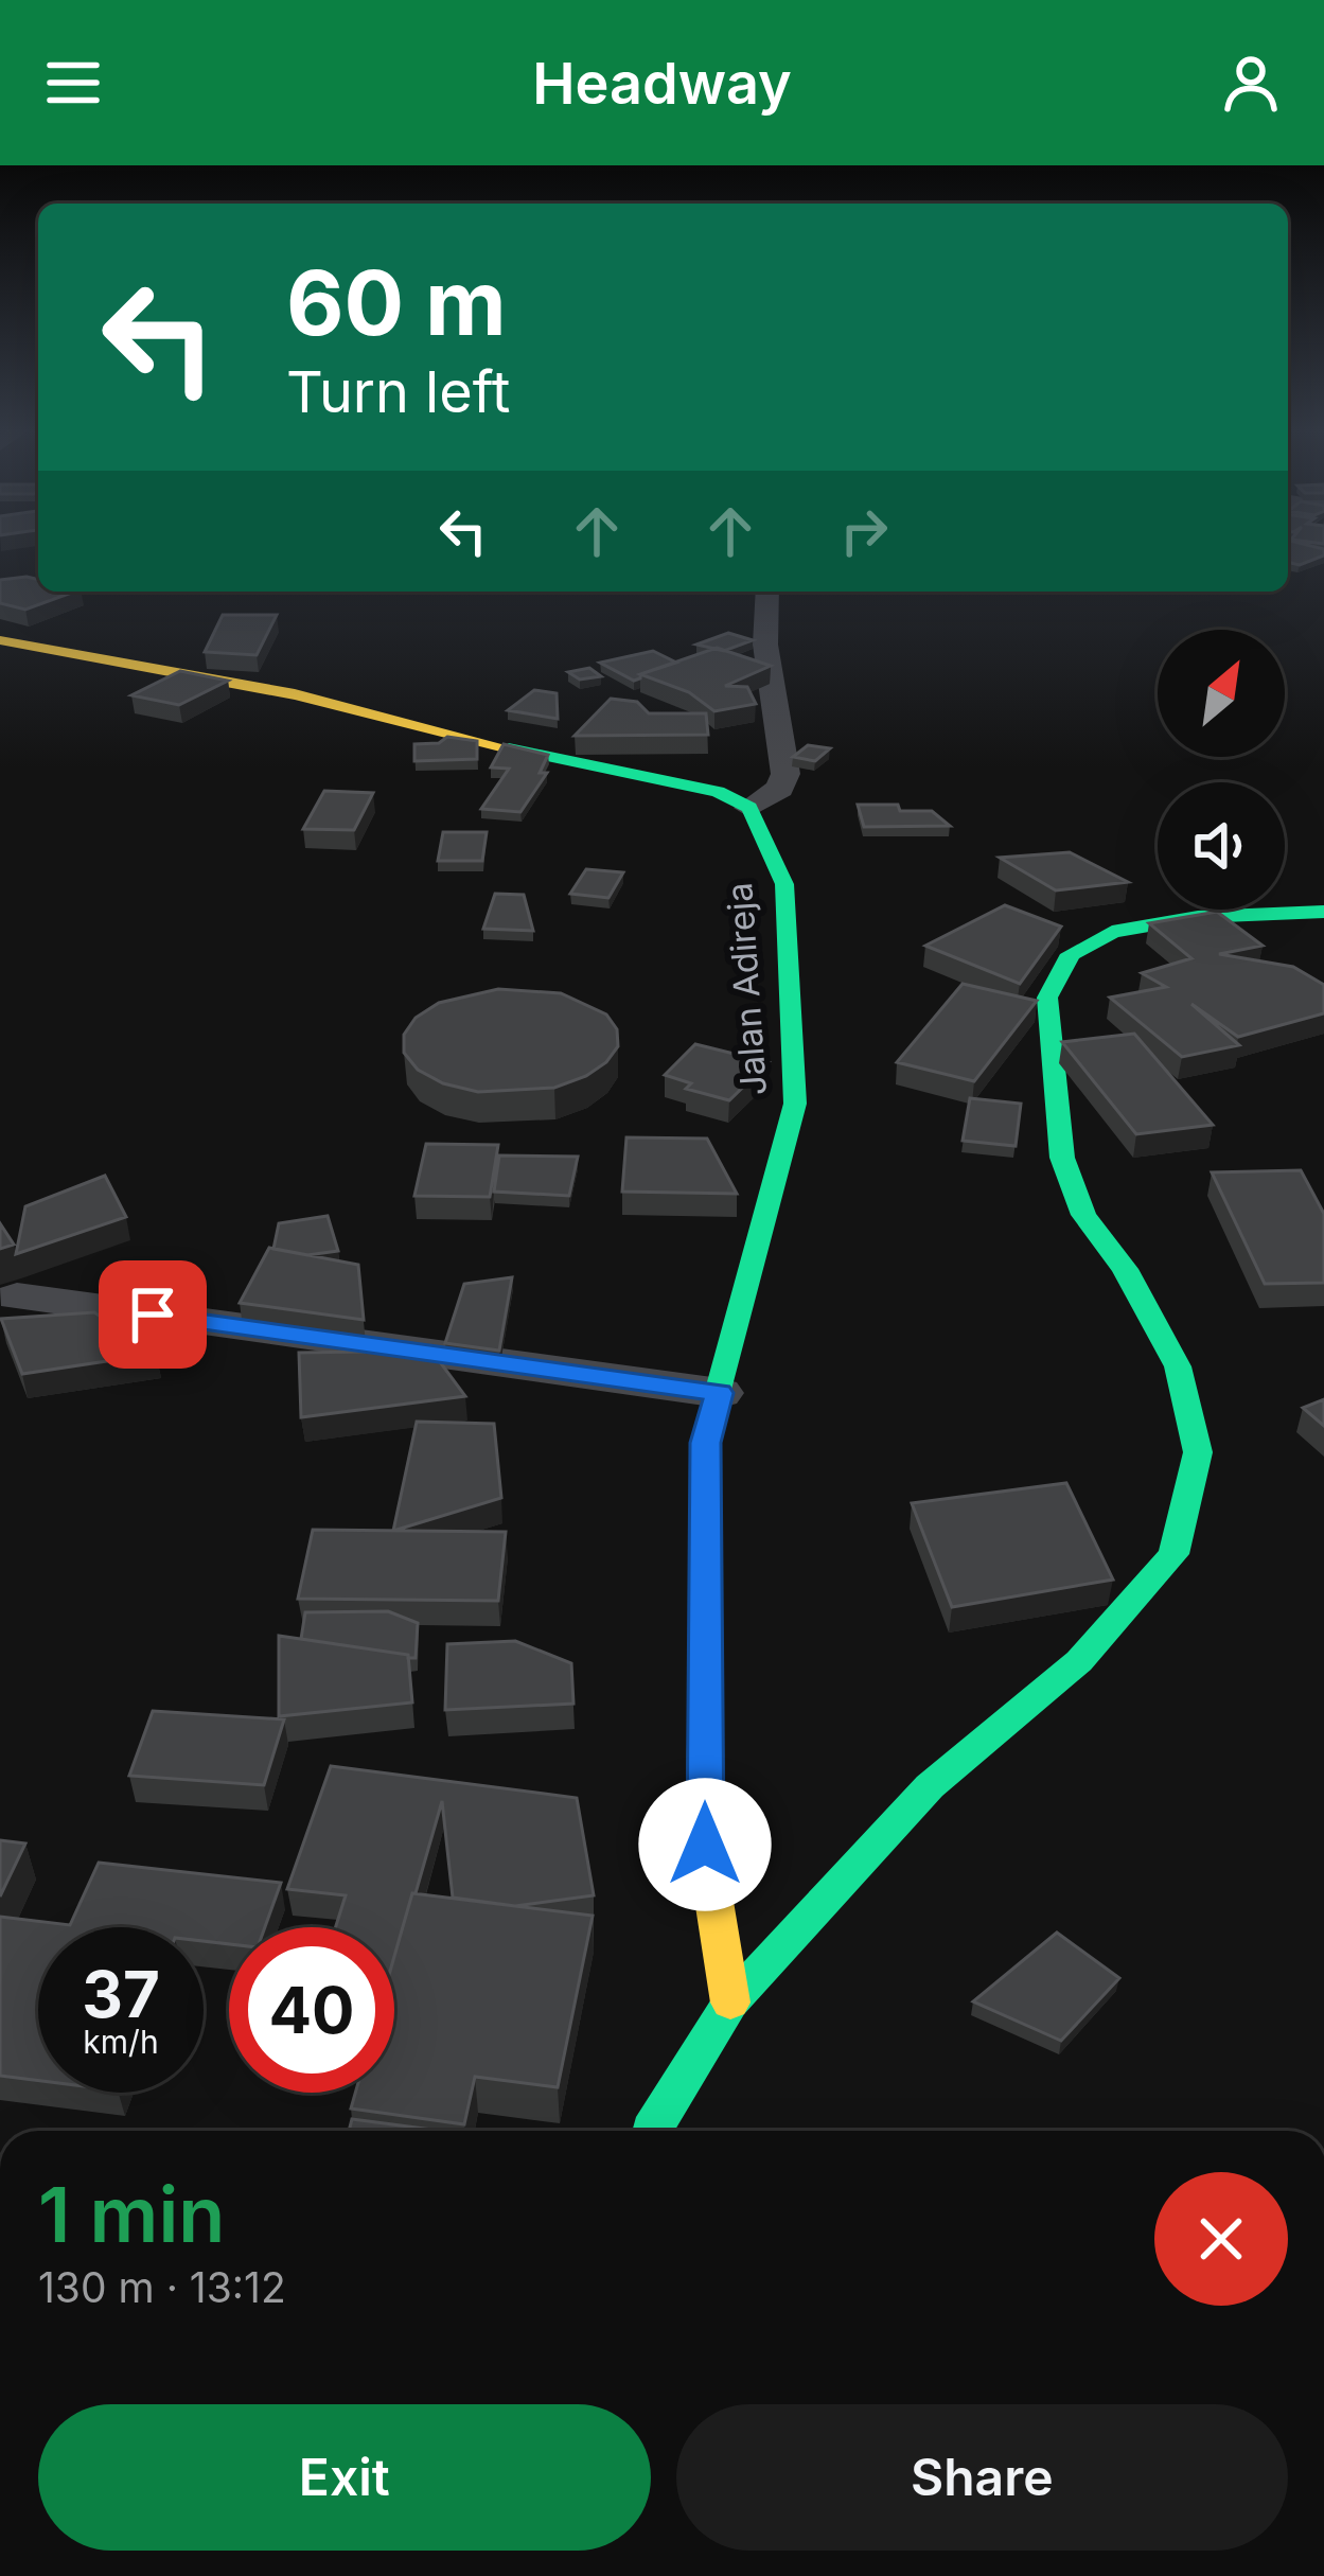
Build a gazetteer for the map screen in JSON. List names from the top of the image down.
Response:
{
  "streets": {
    "street": ["Jalan Adireja"]
  },
  "north": "top right",
  "page": {
    "header": "Headway",
    "turn": ["60 m", "Turn left"],
    "speed": "37 km/h",
    "limit": "40",
    "heading": ["1 min", "130 m · 13:12"],
    "buttons": ["Exit", "Share"]
  }
}
